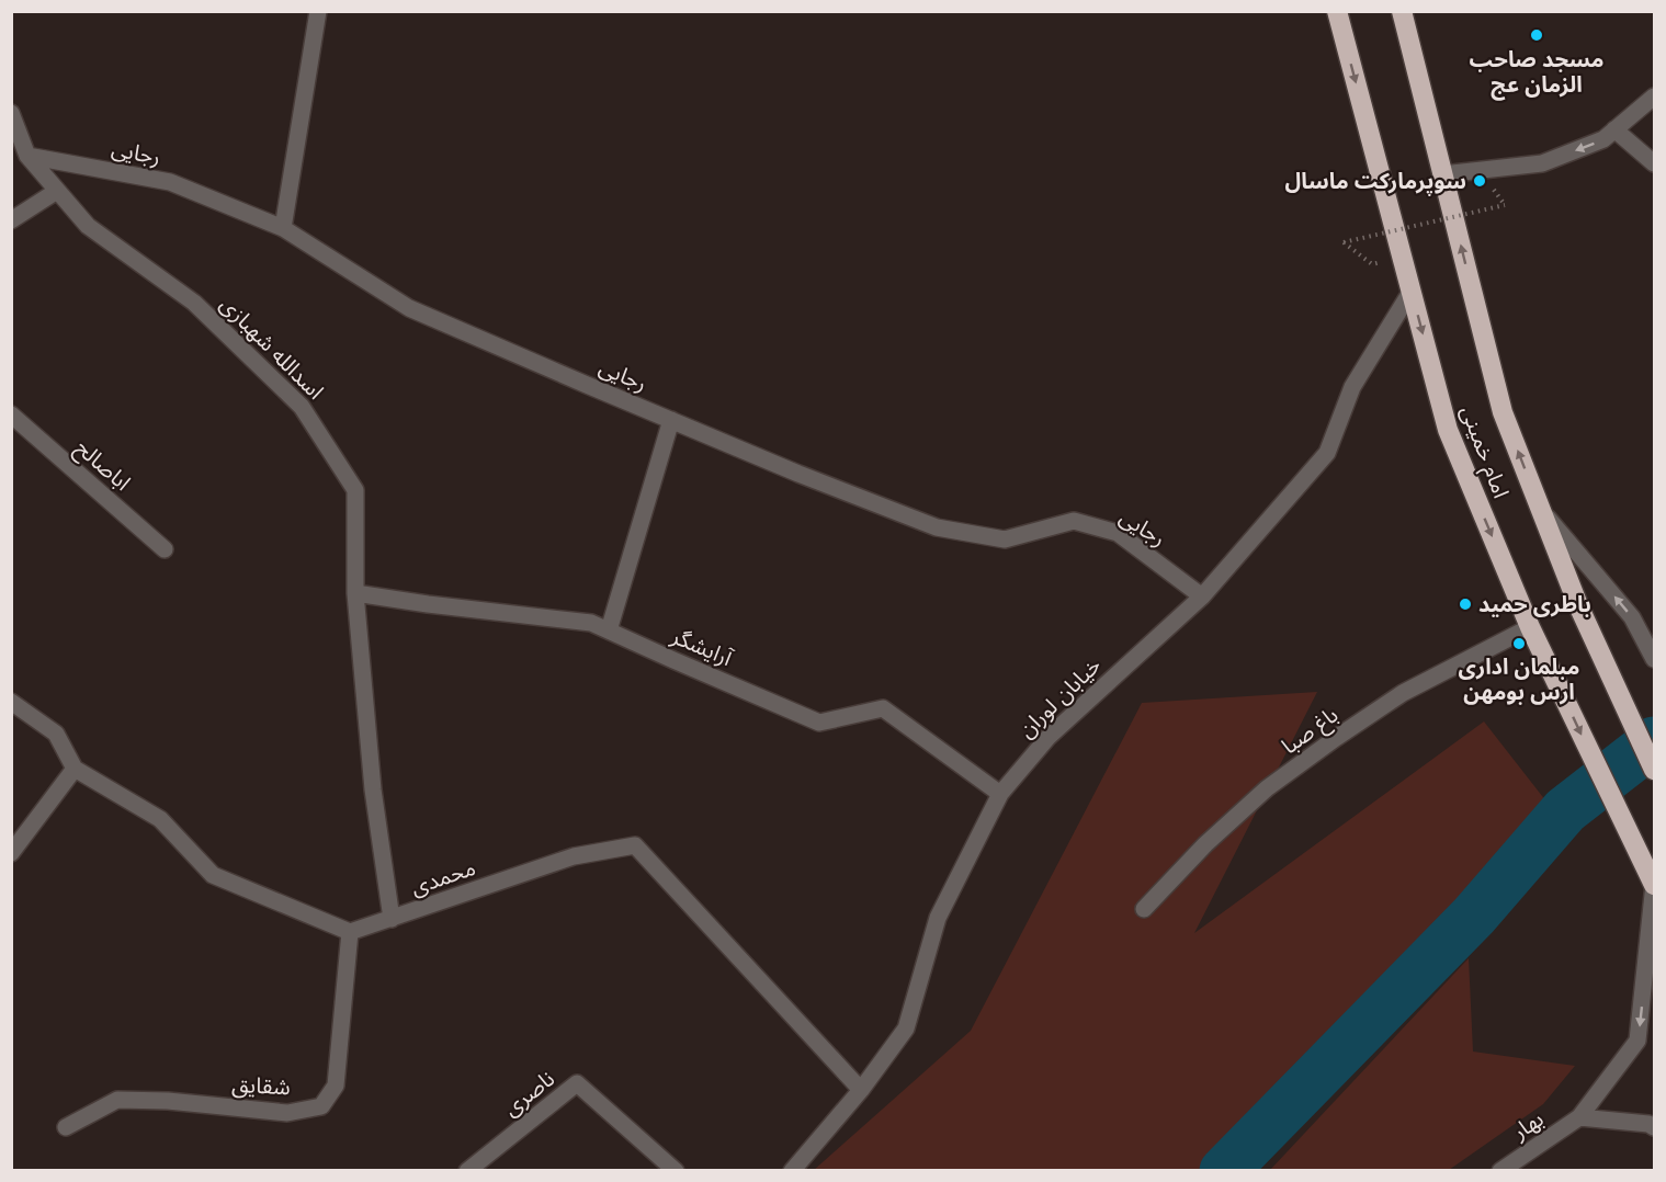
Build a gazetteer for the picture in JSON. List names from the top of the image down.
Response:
{
  "streets": {
    "highway": ["امام خمینی"],
    "street": [
      "رجایی",
      "اسدالله شهبازی",
      "اباصالح",
      "آرایشگر",
      "خیابان لوران",
      "باغ صبا",
      "محمدی",
      "شقایق",
      "ناصری",
      "بهار"
    ]
  },
  "crossings": [
    ["رجایی", "اسدالله شهبازی"],
    ["رجایی", "خیابان لوران"],
    ["اسدالله شهبازی", "آرایشگر"],
    ["اسدالله شهبازی", "محمدی"],
    ["امام خمینی", "خیابان لوران"],
    ["امام خمینی", "باغ صبا"],
    ["امام خمینی", "بهار"],
    ["آرایشگر", "خیابان لوران"],
    ["خیابان لوران", "محمدی"],
    ["محمدی", "شقایق"]
  ],
  "one_way": ["بهار"],
  "places": [
    "مسجد صاحب الزمان عج",
    "سوپرمارکت ماسال",
    "باطری حمید",
    "مبلمان اداری ارس بومهن"
  ]
}
